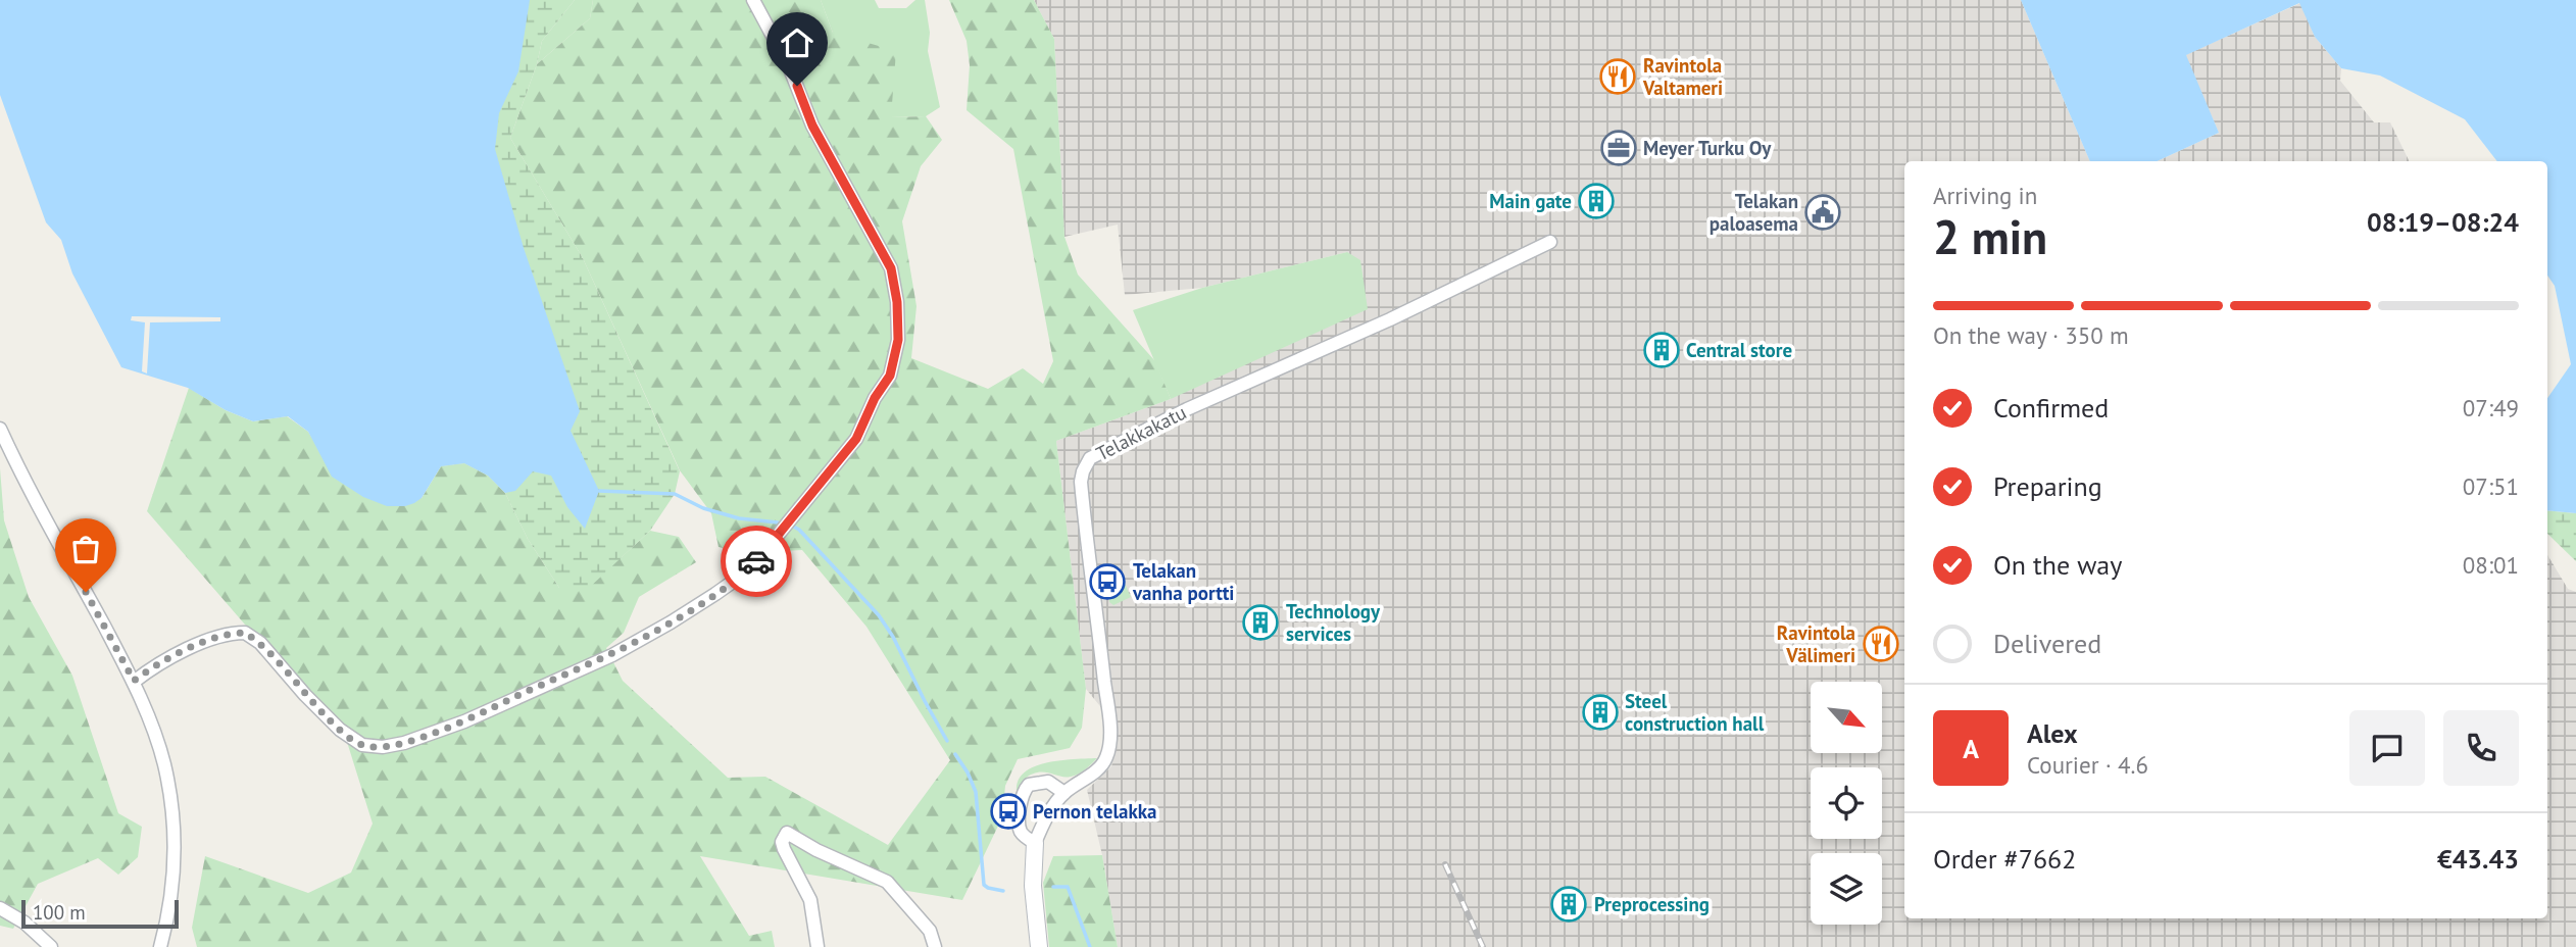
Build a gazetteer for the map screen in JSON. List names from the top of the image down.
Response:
{
  "streets": {
    "street": ["Telakkakatu"]
  },
  "places": {
    "restaurant": ["Ravintola Valtameri", "Ravintola Välimeri"],
    "office": ["Meyer Turku Oy"],
    "building": [
      "Main gate",
      "Central store",
      "Technology services",
      "Steel construction hall",
      "Preprocessing"
    ],
    "public building": ["Telakan paloasema"],
    "bus stop": ["Telakan vanha portti", "Pernon telakka"]
  },
  "scale_bar": "100 m",
  "north": "bottom right",
  "page": {
    "heading": ["2 min", "Arriving in", "08:19–08:24"],
    "panel": [
      "Alex",
      "Courier · 4.6",
      "Order #7662",
      "€43.43"
    ],
    "bar": "On the way · 350 m",
    "list": [
      ["Confirmed", "07:49"],
      ["Preparing", "07:51"],
      ["On the way", "08:01"],
      "Delivered"
    ],
    "round": "A",
    "scale": "100 m"
  }
}
